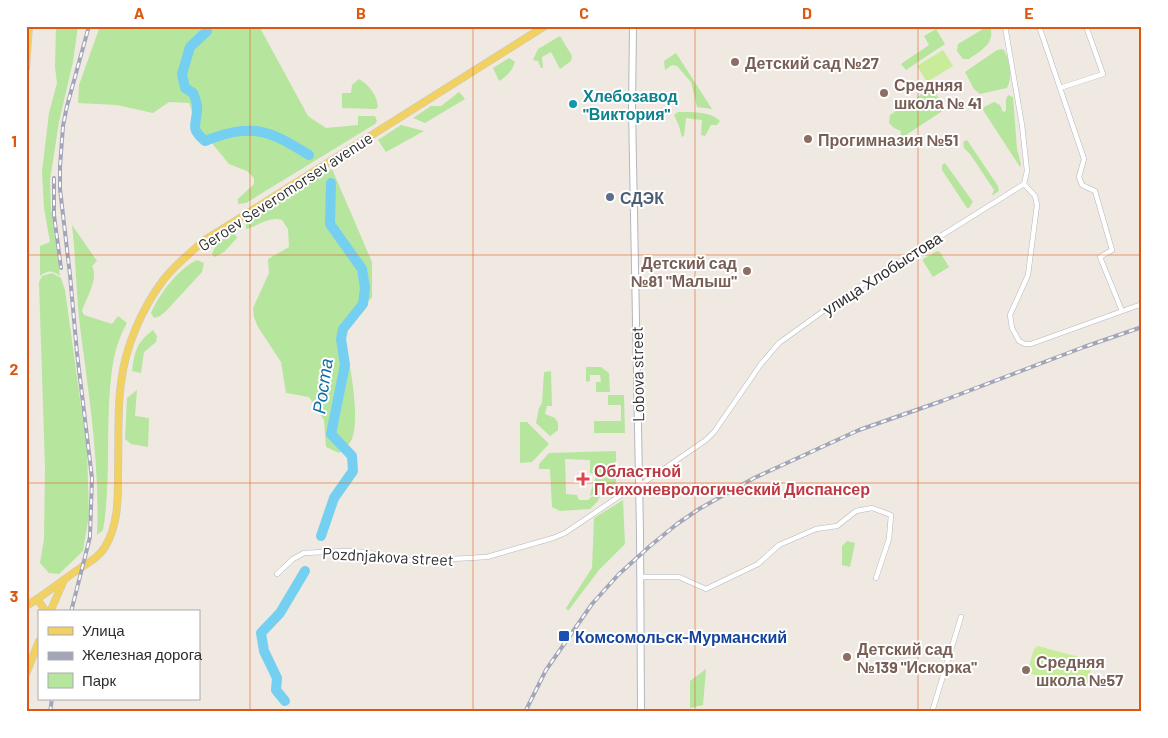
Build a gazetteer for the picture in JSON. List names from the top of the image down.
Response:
{
  "streets": {
    "main road": ["Geroev Severomorsev avenue"],
    "street": ["улица Хлобыстова", "Lobova street", "Pozdnjakova street"]
  },
  "crossings": [
    ["улица Хлобыстова", "Lobova street"],
    ["улица Хлобыстова", "Pozdnjakova street"],
    ["Lobova street", "Pozdnjakova street"]
  ],
  "water": ["Роста"],
  "places": {
    "other": [
      "Детский сад №27",
      "Средняя школа № 41",
      "Хлебозавод \"Виктория\"",
      "Прогимназия №51",
      "СДЭК",
      "Детский сад №81 \"Малыш\"",
      "Детский сад №139 \"Искорка\"",
      "Средняя школа №57"
    ],
    "health": ["Областной Психоневрологический Диспансер"],
    "transit": ["Комсомольск-Мурманский"]
  },
  "legend": ["Улица", "Железная дорога", "Парк"],
  "grid": {
    "columns": [
      "A",
      "B",
      "C",
      "D",
      "E"
    ],
    "rows": ["1", "2", "3"]
  }
}
